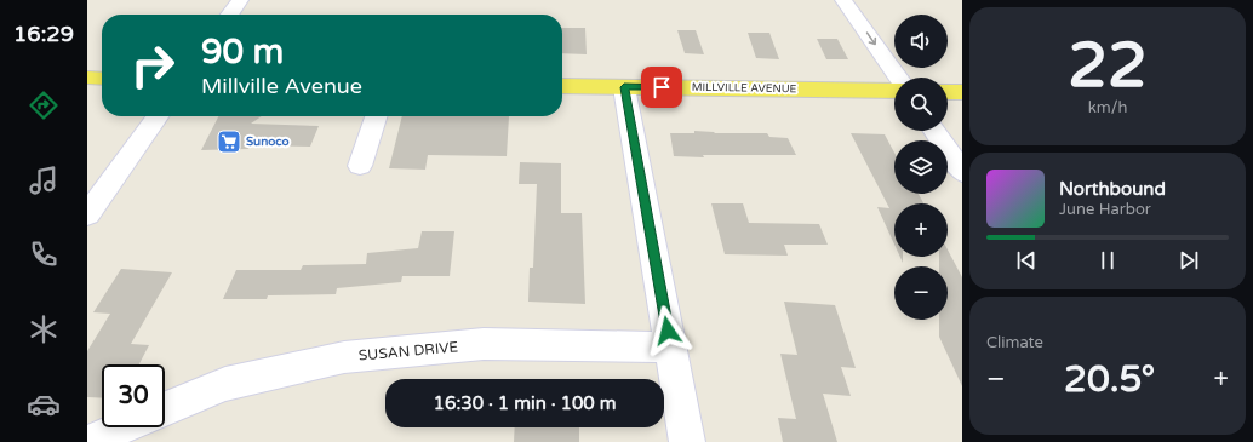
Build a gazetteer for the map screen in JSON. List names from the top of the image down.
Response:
{
  "streets": {
    "main road": ["MILLVILLE AVENUE"],
    "street": ["SUSAN DRIVE"]
  },
  "places": {
    "supermarket": ["Sunoco"]
  },
  "page": {
    "tabs": "16:29",
    "tile": [
      ["22", "km/h"],
      "Climate"
    ],
    "map_buttons": ["+", "−"],
    "turn": ["90 m", "Millville Avenue"],
    "song": ["Northbound", "June Harbor"],
    "heat": ["−", "20.5°", "+"],
    "limit": "30",
    "trip": "16:30 · 1 min · 100 m"
  }
}
